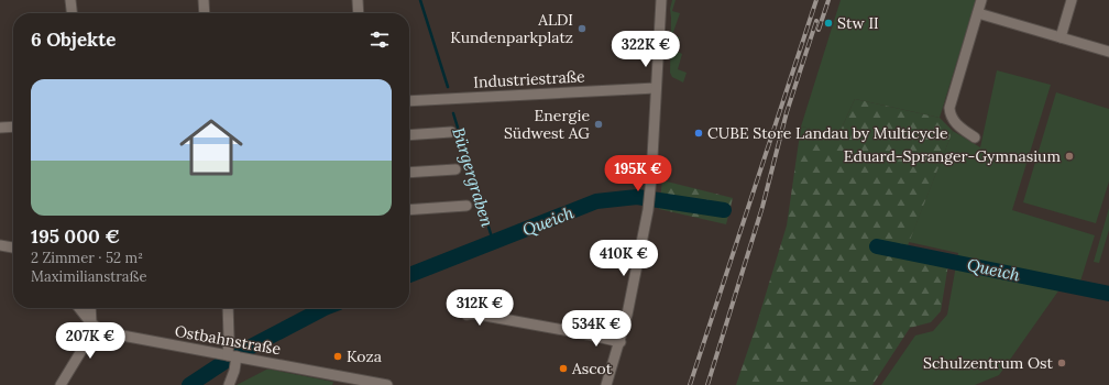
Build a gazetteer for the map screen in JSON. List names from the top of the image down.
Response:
{
  "streets": {
    "street": ["Industriestraße", "Ostbahnstraße"]
  },
  "water": ["Bürgergraben", "Queich"],
  "places": [
    "Stw II",
    "ALDI Kundenparkplatz",
    "Energie Südwest AG",
    "CUBE Store Landau by Multicycle",
    "Eduard-Spranger-Gymnasium",
    "Koza",
    "Schulzentrum Ost",
    "Ascot"
  ],
  "page": {
    "heading": "6 Objekte",
    "price": [
      "322K €",
      "195K €",
      "410K €",
      "312K €",
      "534K €",
      "207K €"
    ],
    "list": [
      {
        "name": "195 000 €",
        "note": "2 Zimmer · 52 m² · Maximilianstraße"
      }
    ]
  }
}
